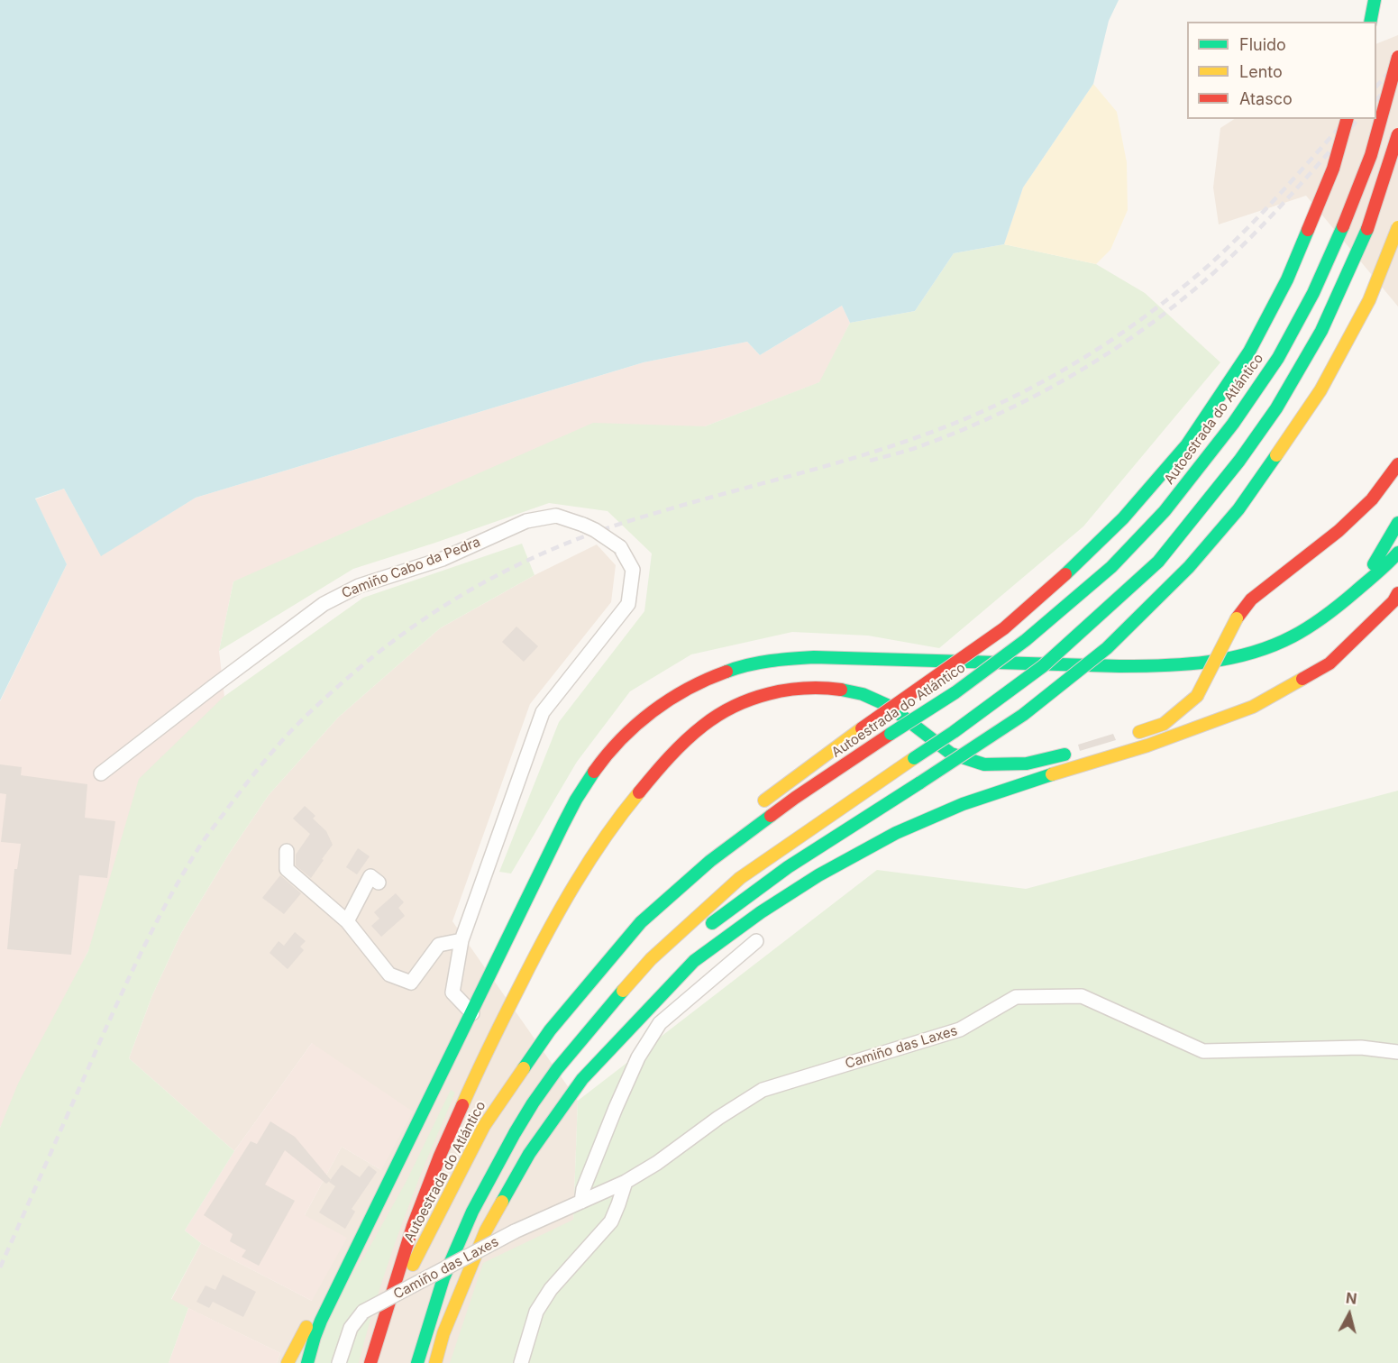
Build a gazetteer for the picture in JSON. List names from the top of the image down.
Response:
{
  "streets": {
    "highway": ["Autoestrada do Atlántico"],
    "street": ["Camiño Cabo da Pedra", "Camiño das Laxes"]
  },
  "legend": ["Fluido", "Lento", "Atasco"],
  "north": "top"
}
